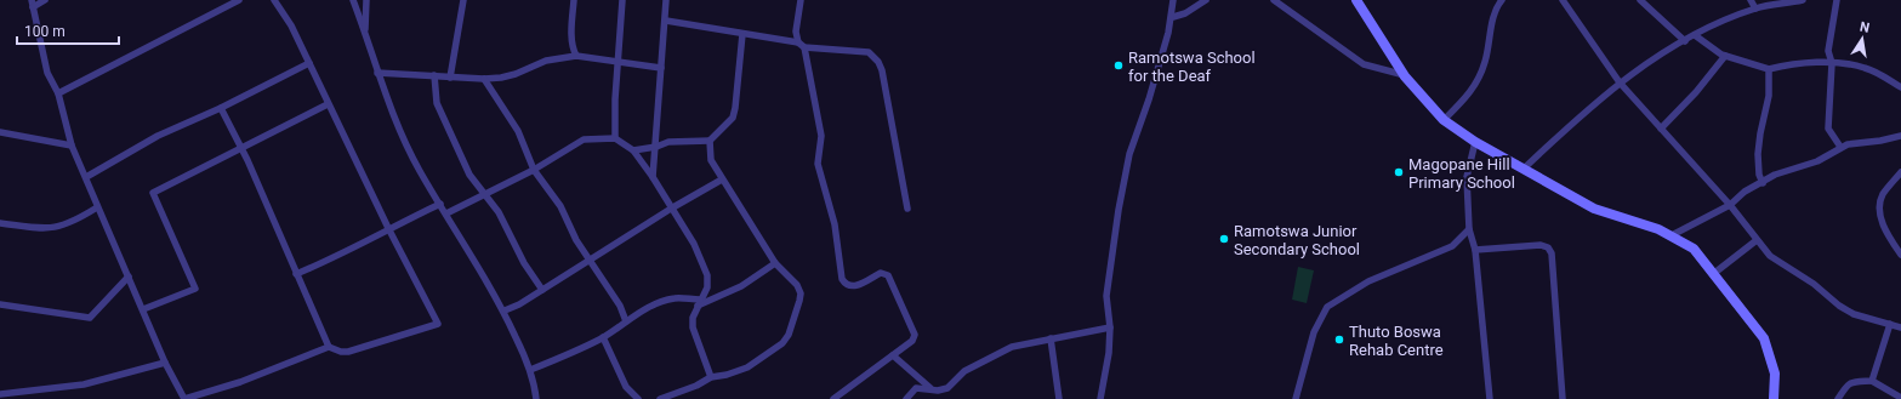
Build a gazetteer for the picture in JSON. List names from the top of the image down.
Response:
{
  "places": [
    "Ramotswa School for the Deaf",
    "Magopane Hill Primary School",
    "Ramotswa Junior Secondary School",
    "Thuto Boswa Rehab Centre"
  ],
  "scale_bar": "100 m",
  "north": "top"
}
